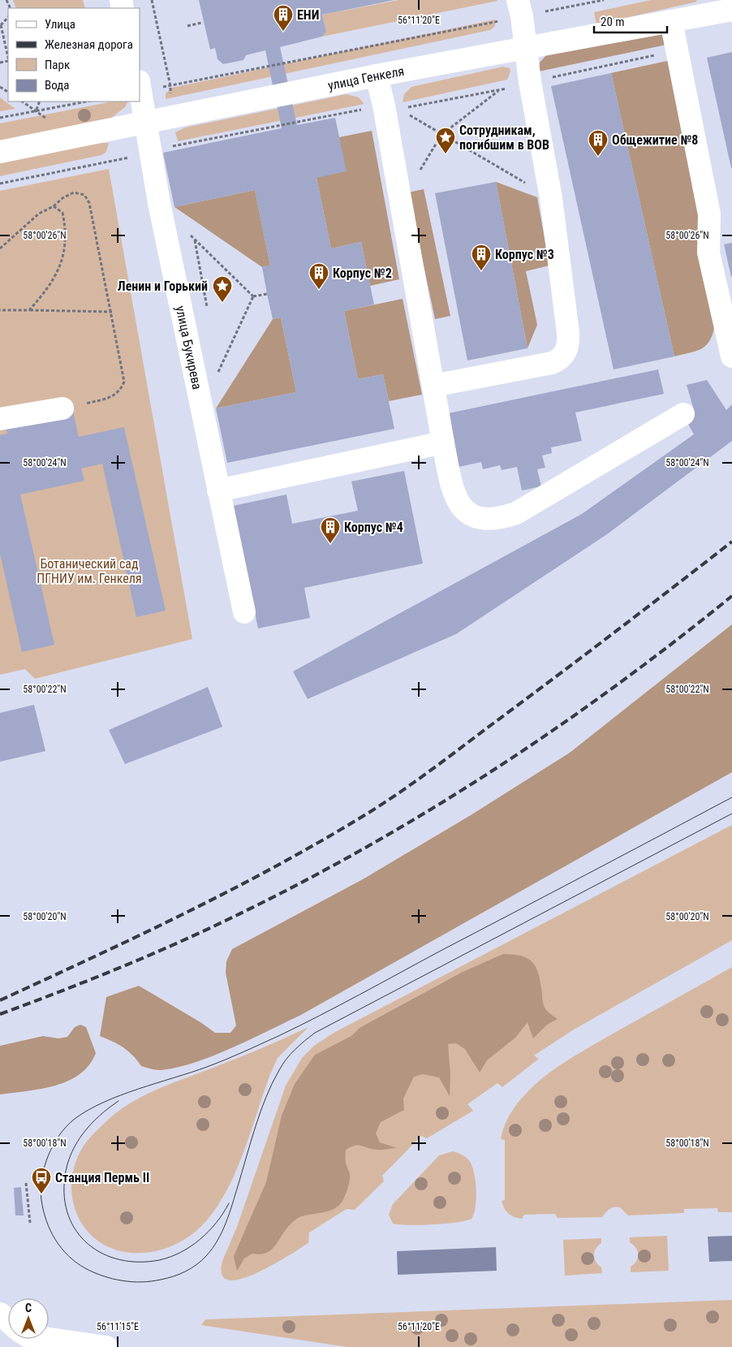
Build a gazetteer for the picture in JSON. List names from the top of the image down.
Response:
{
  "streets": {
    "lane": ["улица Генкеля", "улица Букирева"]
  },
  "crossings": [
    ["улица Генкеля", "улица Букирева"]
  ],
  "parks": ["Ботанический сад ПГНИУ им. Генкеля"],
  "places": {
    "building": [
      "ЕНИ",
      "Общежитие №8",
      "Корпус №3",
      "Корпус №2",
      "Корпус №4"
    ],
    "place": ["Сотрудникам, погибшим в ВОВ", "Ленин и Горький"],
    "bus stop": ["Станция Пермь II"]
  },
  "legend": [
    "Улица",
    "Железная дорога",
    "Парк",
    "Вода"
  ],
  "scale_bar": "20 m",
  "north": "top",
  "coordinates": [
    "56°11'20\"E",
    "58°00'26\"N",
    "58°00'24\"N",
    "58°00'22\"N",
    "58°00'20\"N",
    "58°00'18\"N",
    "56°11'15\"E"
  ]
}
